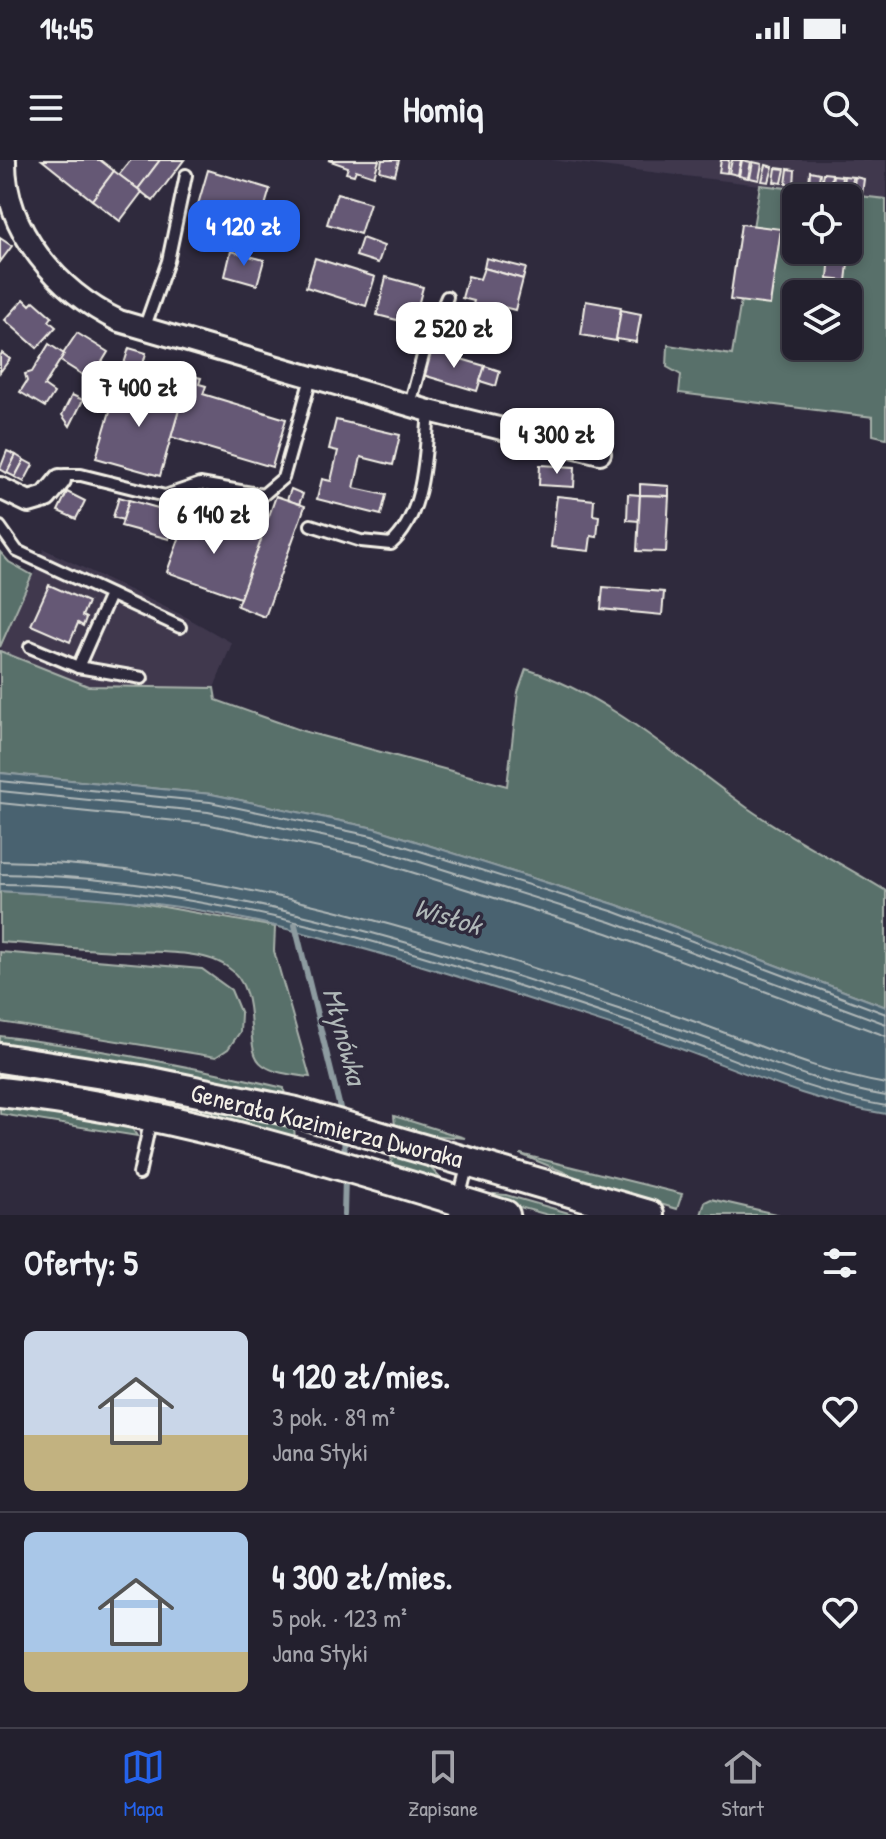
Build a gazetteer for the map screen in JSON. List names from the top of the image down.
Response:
{
  "streets": {
    "main road": ["Generała Kazimierza Dworaka"]
  },
  "water": ["Wisłok", "Młynówka"],
  "page": {
    "status": "14:45",
    "header": "Homiq",
    "price": [
      "4 120 zł",
      "2 520 zł",
      "7 400 zł",
      "4 300 zł",
      "6 140 zł"
    ],
    "heading": "Oferty: 5",
    "list": [
      {
        "name": "4 120 zł/mies.",
        "note": "3 pok. · 89 m² · Jana Styki"
      },
      {
        "name": "4 300 zł/mies.",
        "note": "5 pok. · 123 m² · Jana Styki"
      }
    ],
    "tabs": ["Mapa", "Zapisane", "Start"]
  }
}
